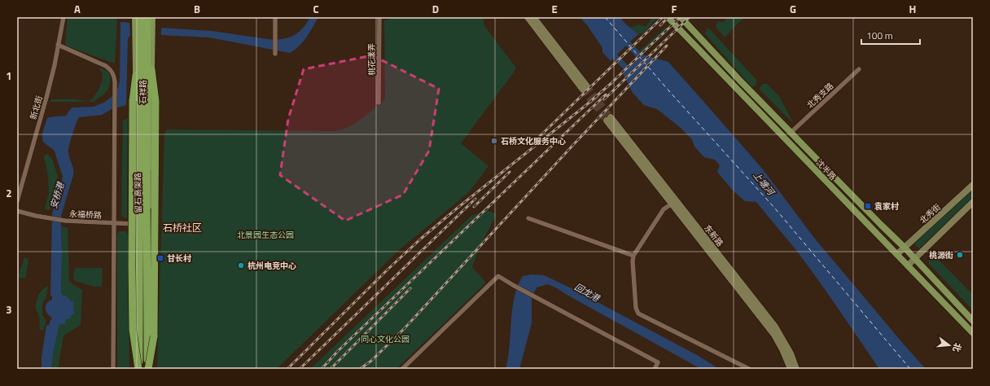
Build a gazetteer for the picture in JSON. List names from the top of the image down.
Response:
{
  "streets": {
    "highway": ["留石高架路"],
    "main road": [
      "石祥路",
      "沈半路",
      "北秀街",
      "东新路"
    ],
    "street": [
      "桃花漾弄",
      "北秀支路",
      "新北街",
      "永福桥路"
    ]
  },
  "crossings": [
    ["北秀支路", "沈半路"],
    ["沈半路", "北秀街"]
  ],
  "districts": ["石桥社区"],
  "water": ["上塘河", "安桥港", "回龙港"],
  "parks": ["北景园生态公园", "同心文化公园"],
  "places": {
    "other": ["石桥文化服务中心", "桃源街", "杭州电竞中心"],
    "transit": ["袁家村", "甘长村"]
  },
  "scale_bar": "100 m",
  "north": "right",
  "grid": {
    "columns": [
      "A",
      "B",
      "C",
      "D",
      "E",
      "F",
      "G",
      "H"
    ],
    "rows": ["1", "2", "3"]
  }
}
